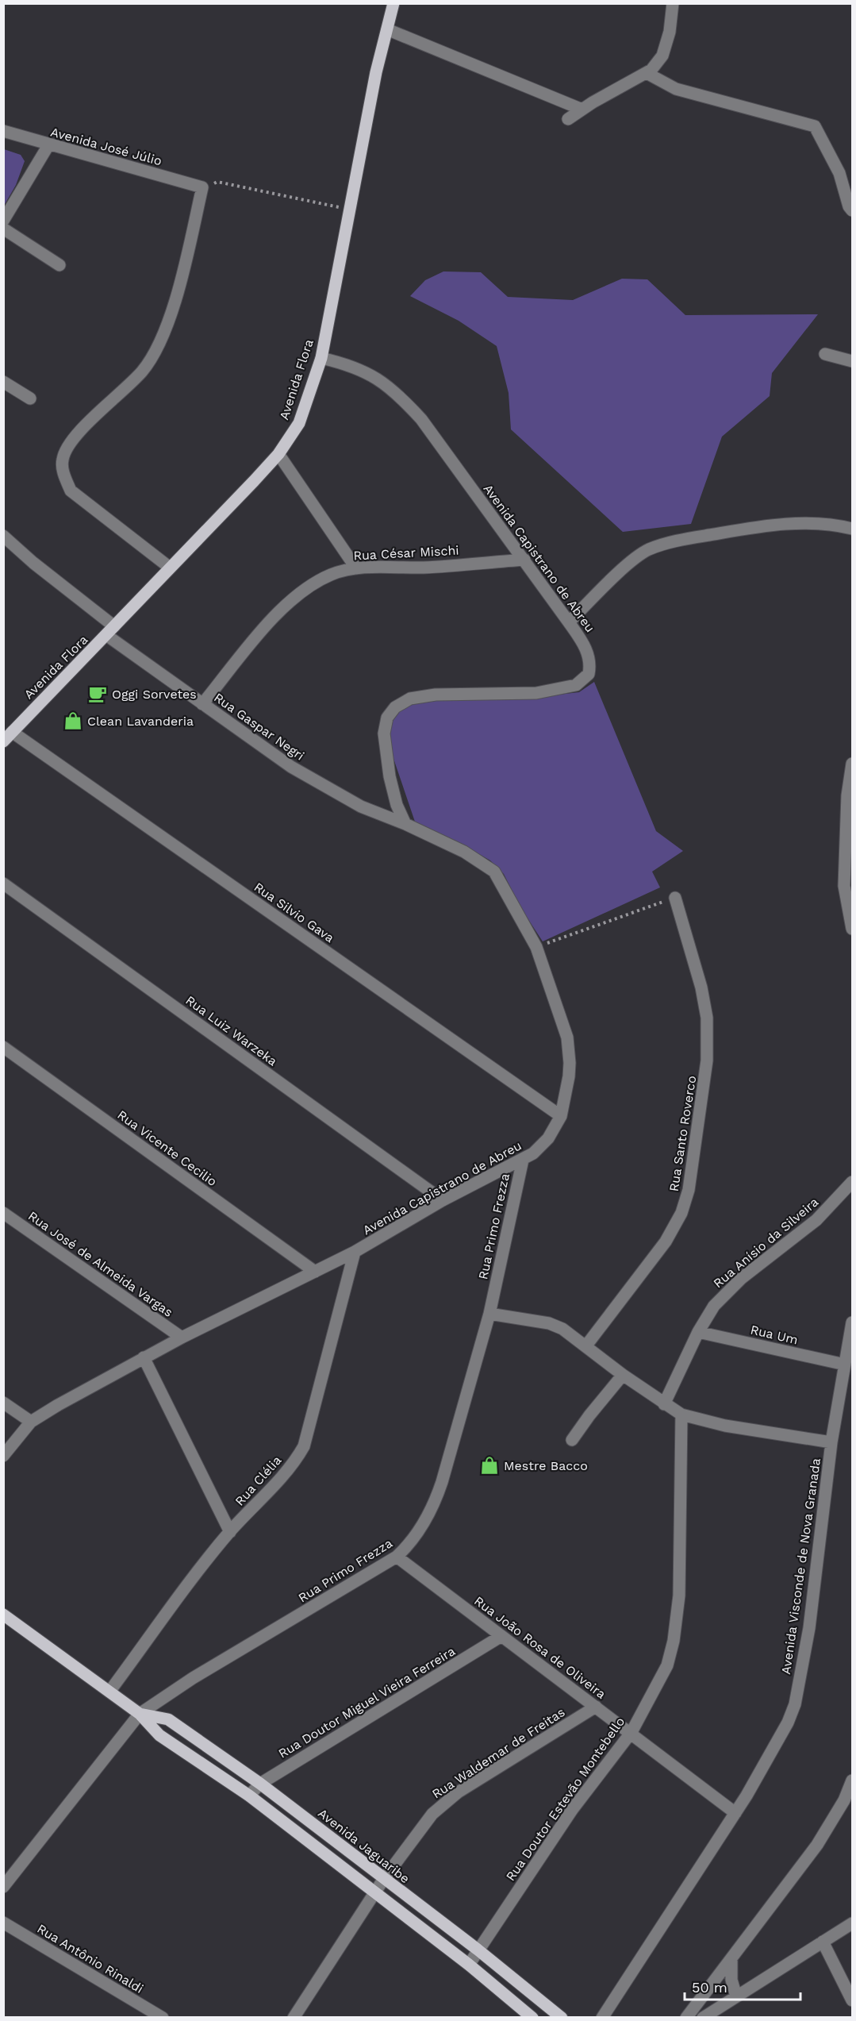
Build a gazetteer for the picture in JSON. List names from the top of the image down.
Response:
{
  "streets": {
    "main road": ["Avenida Flora", "Avenida Jaguaribe"],
    "street": [
      "Avenida José Júlio",
      "Rua César Mischi",
      "Avenida Capistrano de Abreu",
      "Rua Gaspar Negri",
      "Rua Silvio Gava",
      "Rua Luiz Warzeka",
      "Rua Santo Roverco",
      "Rua Vicente Cecilio",
      "Rua Primo Frezza",
      "Rua Anísio da Silveira",
      "Rua José de Almeida Vargas",
      "Rua Um",
      "Rua Clélia",
      "Avenida Visconde de Nova Granada",
      "Rua João Rosa de Oliveira",
      "Rua Doutor Miguel Vieira Ferreira",
      "Rua Waldemar de Freitas",
      "Rua Doutor Estevão Montebello",
      "Rua Antônio Rinaldi"
    ]
  },
  "crossings": [
    ["Avenida Flora", "Avenida Capistrano de Abreu"],
    ["Avenida Flora", "Rua Gaspar Negri"],
    ["Avenida Flora", "Rua Silvio Gava"],
    ["Rua César Mischi", "Avenida Capistrano de Abreu"],
    ["Rua César Mischi", "Rua Gaspar Negri"],
    ["Avenida Capistrano de Abreu", "Rua Gaspar Negri"],
    ["Avenida Capistrano de Abreu", "Rua Silvio Gava"],
    ["Avenida Capistrano de Abreu", "Rua Luiz Warzeka"],
    ["Avenida Capistrano de Abreu", "Rua Vicente Cecilio"],
    ["Avenida Capistrano de Abreu", "Rua Primo Frezza"],
    ["Avenida Capistrano de Abreu", "Rua José de Almeida Vargas"],
    ["Avenida Capistrano de Abreu", "Rua Clélia"],
    ["Rua Primo Frezza", "Rua João Rosa de Oliveira"],
    ["Rua Primo Frezza", "Avenida Jaguaribe"],
    ["Rua Anísio da Silveira", "Rua Um"],
    ["Rua Um", "Avenida Visconde de Nova Granada"],
    ["Rua Clélia", "Avenida Jaguaribe"],
    ["Avenida Visconde de Nova Granada", "Rua João Rosa de Oliveira"],
    ["Rua João Rosa de Oliveira", "Rua Doutor Miguel Vieira Ferreira"],
    ["Rua João Rosa de Oliveira", "Rua Waldemar de Freitas"],
    ["Rua João Rosa de Oliveira", "Rua Doutor Estevão Montebello"],
    ["Rua Doutor Miguel Vieira Ferreira", "Avenida Jaguaribe"],
    ["Rua Waldemar de Freitas", "Avenida Jaguaribe"],
    ["Rua Doutor Estevão Montebello", "Avenida Jaguaribe"]
  ],
  "places": {
    "cafe": ["Oggi Sorvetes"],
    "shop": ["Clean Lavanderia", "Mestre Bacco"]
  },
  "scale_bar": "50 m"
}
